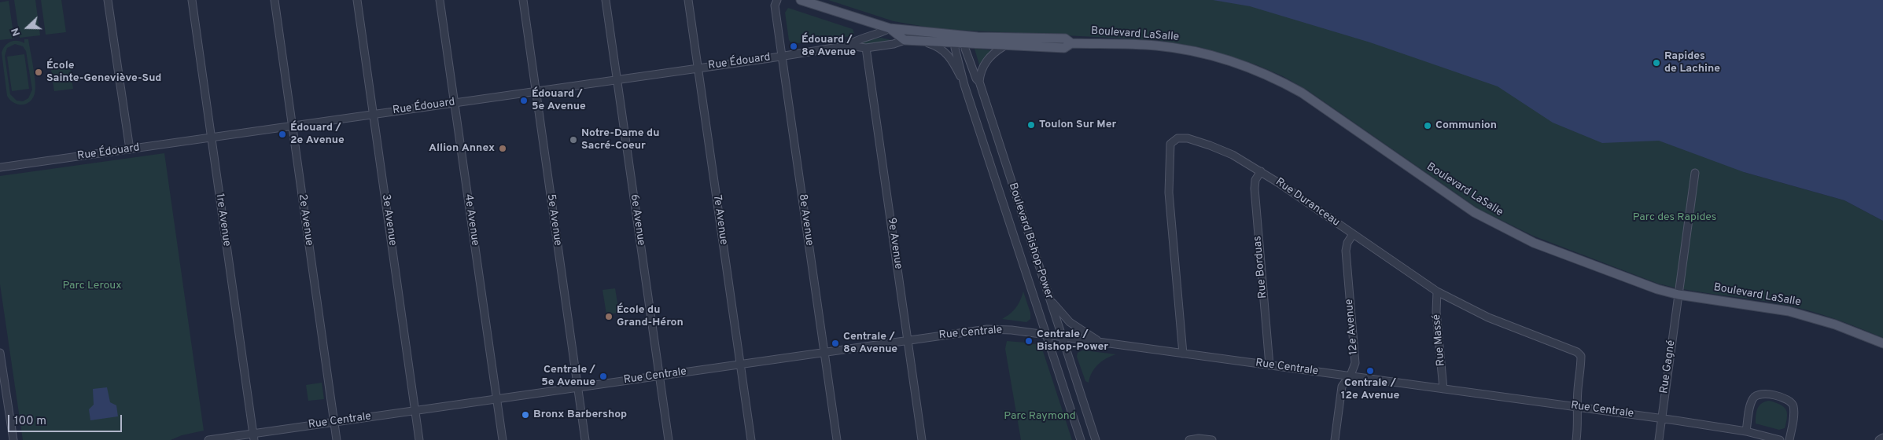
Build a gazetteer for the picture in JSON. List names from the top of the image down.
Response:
{
  "streets": {
    "main road": ["Boulevard LaSalle"],
    "street": [
      "Rue Édouard",
      "Rue Duranceau",
      "1re Avenue",
      "2e Avenue",
      "3e Avenue",
      "4e Avenue",
      "5e Avenue",
      "6e Avenue",
      "7e Avenue",
      "8e Avenue",
      "Boulevard Bishop-Power",
      "9e Avenue",
      "Rue Borduas",
      "12e Avenue",
      "Rue Centrale",
      "Rue Massé",
      "Rue Gagné"
    ]
  },
  "crossings": [
    ["Boulevard LaSalle", "Rue Édouard"],
    ["Boulevard LaSalle", "Boulevard Bishop-Power"],
    ["Boulevard LaSalle", "Rue Gagné"],
    ["Rue Édouard", "1re Avenue"],
    ["Rue Édouard", "2e Avenue"],
    ["Rue Édouard", "3e Avenue"],
    ["Rue Édouard", "4e Avenue"],
    ["Rue Édouard", "5e Avenue"],
    ["Rue Édouard", "6e Avenue"],
    ["Rue Édouard", "7e Avenue"],
    ["Rue Édouard", "8e Avenue"],
    ["Rue Édouard", "9e Avenue"],
    ["Rue Duranceau", "Rue Borduas"],
    ["Rue Duranceau", "12e Avenue"],
    ["Rue Duranceau", "Rue Centrale"],
    ["Rue Duranceau", "Rue Massé"],
    ["1re Avenue", "Rue Centrale"],
    ["2e Avenue", "Rue Centrale"],
    ["3e Avenue", "Rue Centrale"],
    ["4e Avenue", "Rue Centrale"],
    ["5e Avenue", "Rue Centrale"],
    ["6e Avenue", "Rue Centrale"],
    ["7e Avenue", "Rue Centrale"],
    ["8e Avenue", "Rue Centrale"],
    ["Boulevard Bishop-Power", "Rue Centrale"],
    ["9e Avenue", "Rue Centrale"],
    ["Rue Borduas", "Rue Centrale"],
    ["12e Avenue", "Rue Centrale"],
    ["Rue Centrale", "Rue Massé"],
    ["Rue Centrale", "Rue Gagné"]
  ],
  "parks": ["Parc des Rapides", "Parc Leroux", "Parc Raymond"],
  "places": [
    "Édouard / 8e Avenue",
    "Rapides de Lachine",
    "École Sainte-Geneviève-Sud",
    "Édouard / 5e Avenue",
    "Toulon Sur Mer",
    "Communion",
    "Édouard / 2e Avenue",
    "Notre-Dame du Sacré-Coeur",
    "Allion Annex",
    "École du Grand-Héron",
    "Centrale / Bishop-Power",
    "Centrale / 8e Avenue",
    "Centrale / 12e Avenue",
    "Centrale / 5e Avenue",
    "Bronx Barbershop"
  ],
  "scale_bar": "100 m",
  "north": "left"
}
